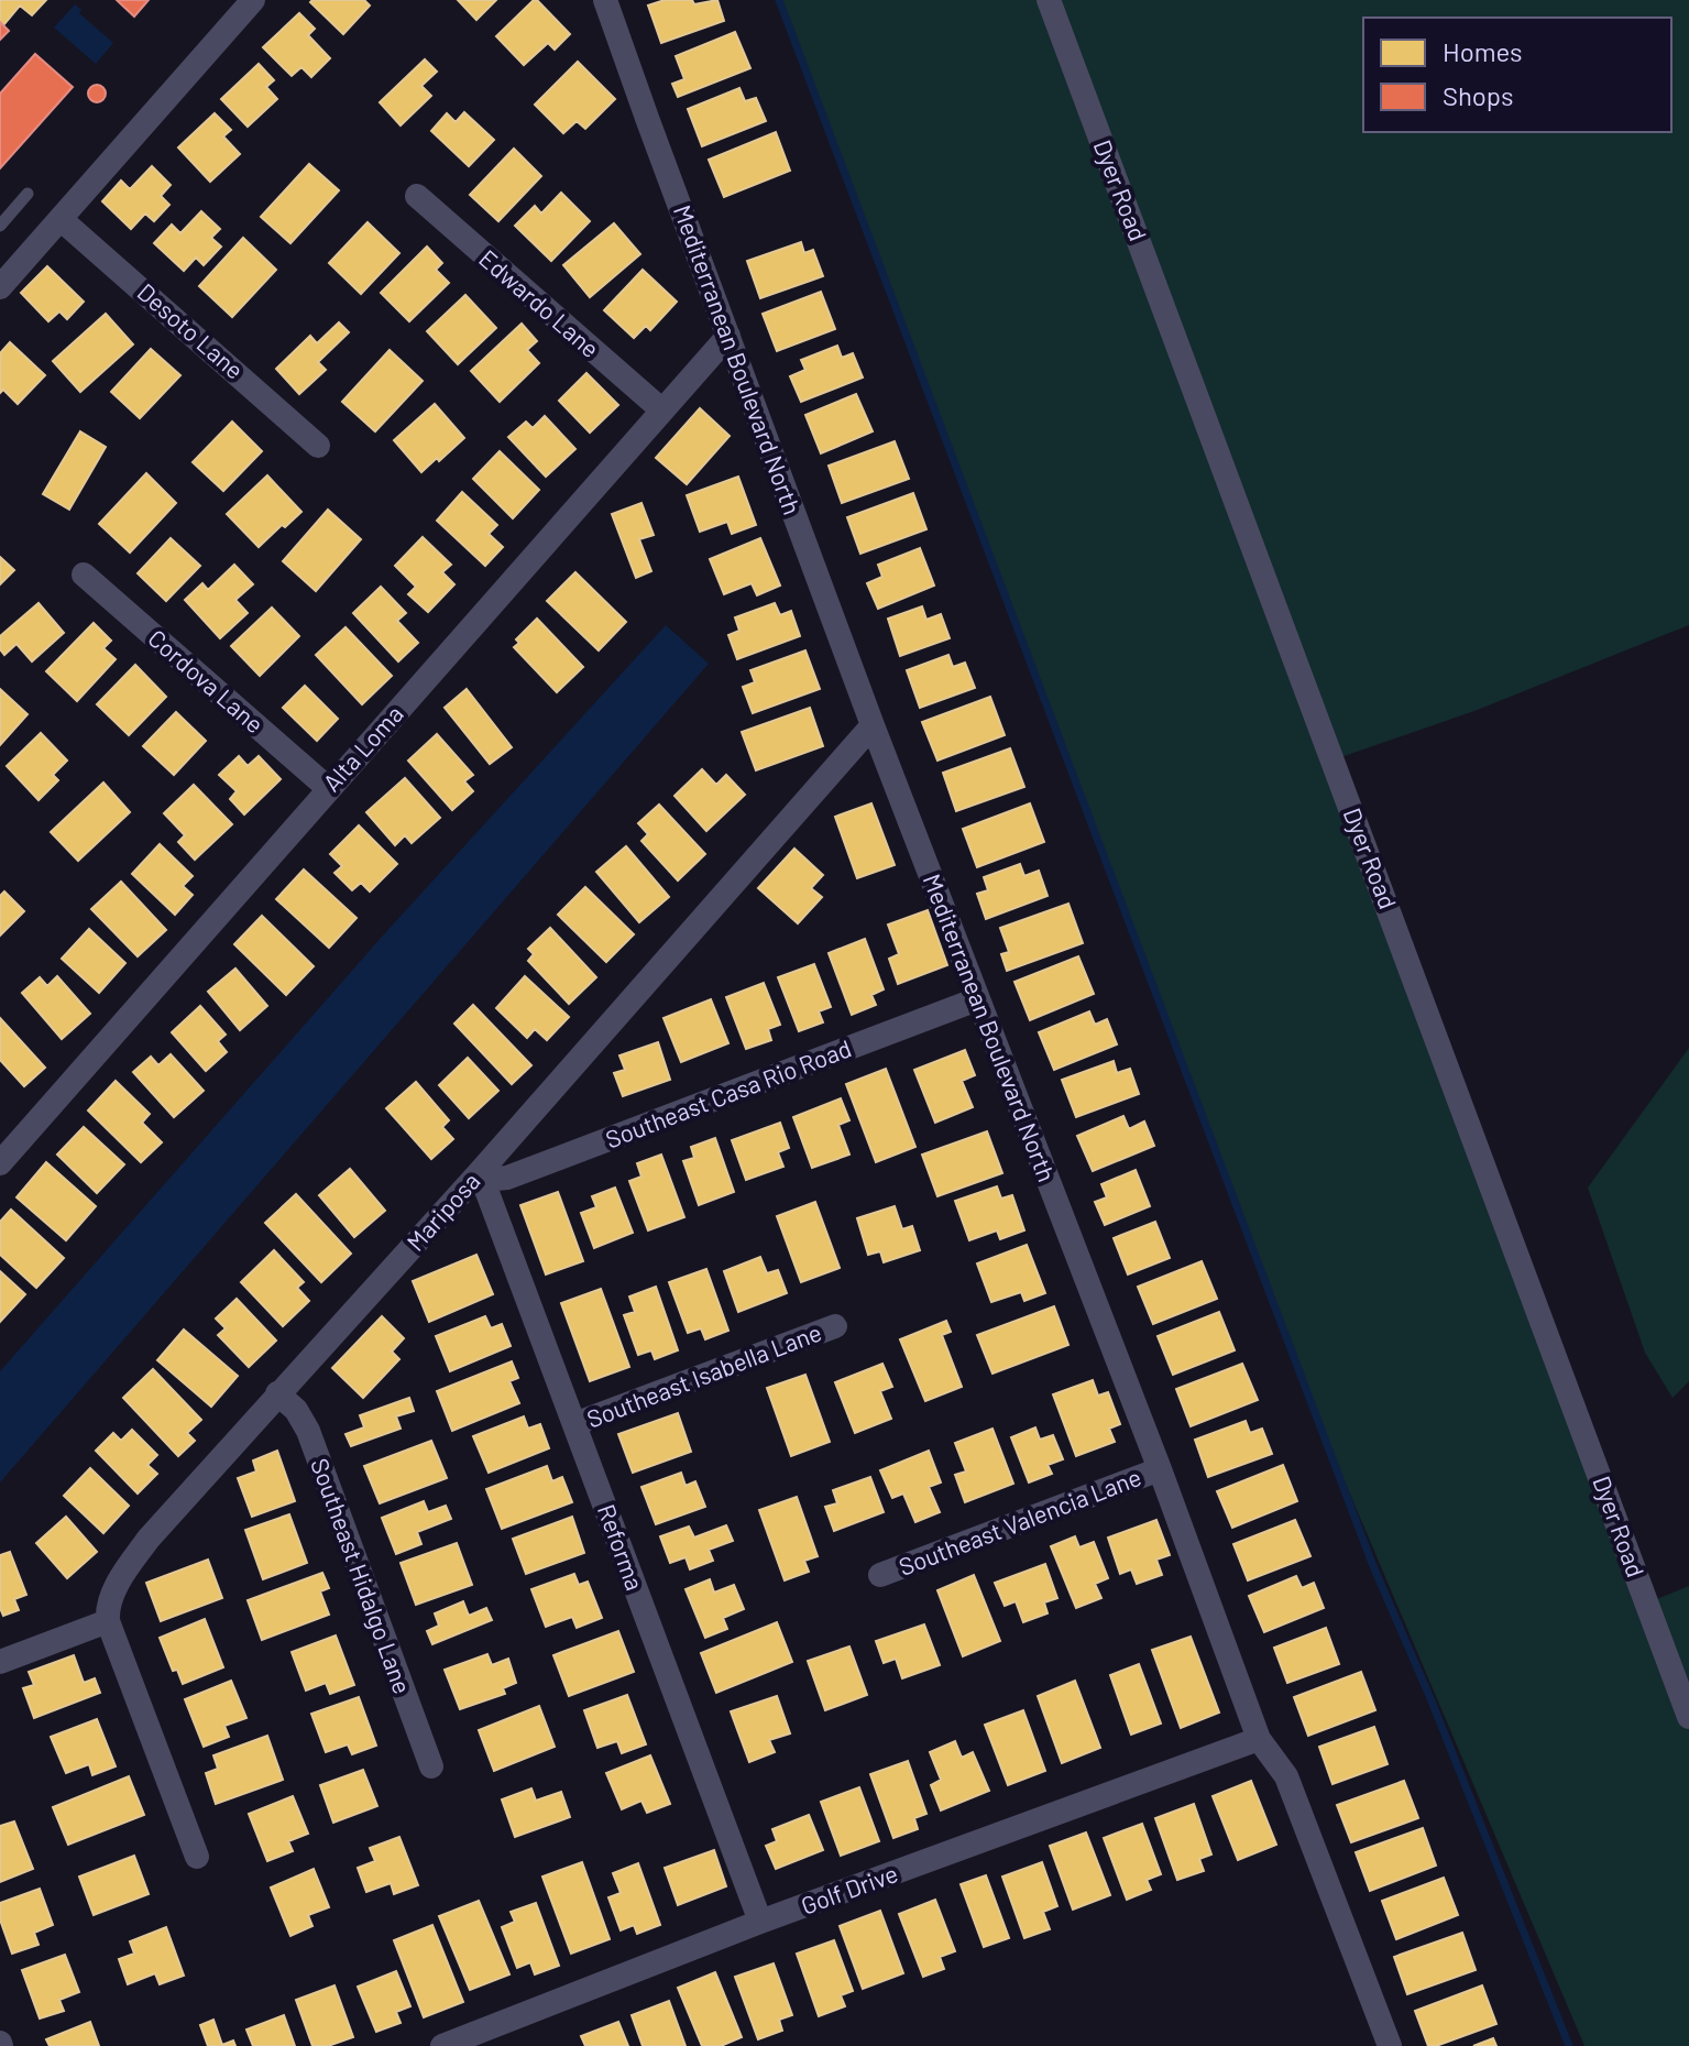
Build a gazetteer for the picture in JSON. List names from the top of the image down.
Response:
{
  "streets": {
    "street": [
      "Dyer Road",
      "Edwardo Lane",
      "Desoto Lane",
      "Mediterranean Boulevard North",
      "Cordova Lane",
      "Alta Loma",
      "Southeast Casa Rio Road",
      "Mariposa",
      "Southeast Isabella Lane",
      "Southeast Valencia Lane",
      "Reforma",
      "Southeast Hidalgo Lane",
      "Golf Drive"
    ]
  },
  "crossings": [
    ["Edwardo Lane", "Alta Loma"],
    ["Mediterranean Boulevard North", "Alta Loma"],
    ["Mediterranean Boulevard North", "Southeast Casa Rio Road"],
    ["Mediterranean Boulevard North", "Mariposa"],
    ["Mediterranean Boulevard North", "Southeast Valencia Lane"],
    ["Mediterranean Boulevard North", "Golf Drive"],
    ["Cordova Lane", "Alta Loma"],
    ["Southeast Casa Rio Road", "Mariposa"],
    ["Southeast Casa Rio Road", "Reforma"],
    ["Mariposa", "Reforma"],
    ["Mariposa", "Southeast Hidalgo Lane"],
    ["Southeast Isabella Lane", "Reforma"],
    ["Reforma", "Golf Drive"]
  ],
  "legend": ["Homes", "Shops"]
}
